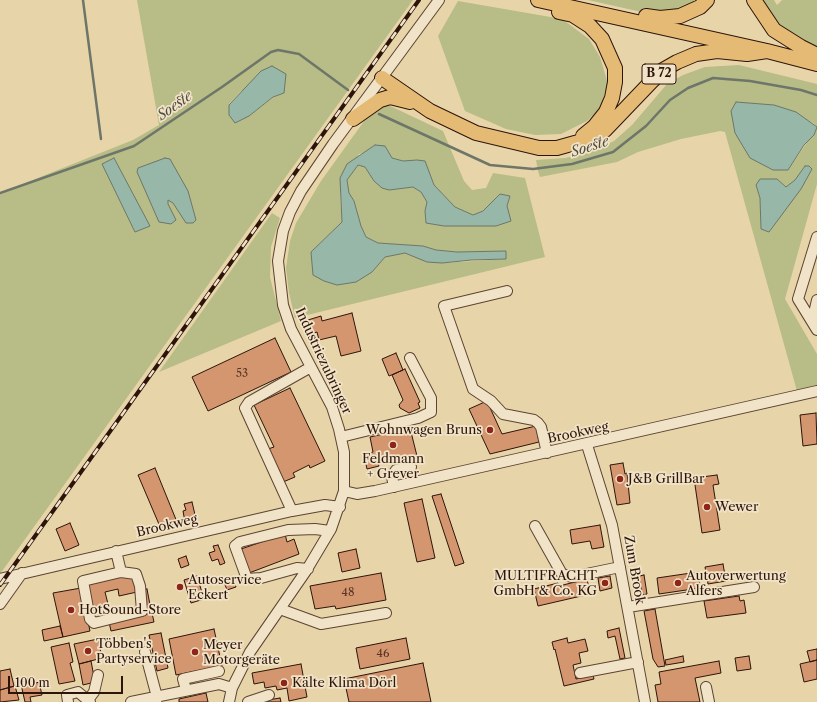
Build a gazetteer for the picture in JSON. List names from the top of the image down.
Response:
{
  "streets": {
    "highway": ["B 72"],
    "street": ["Industriezubringer", "Brookweg", "Zum Brook"]
  },
  "crossings": [
    ["Industriezubringer", "Brookweg"],
    ["Brookweg", "Zum Brook"]
  ],
  "water": ["Soeste"],
  "places": [
    "Wohnwagen Bruns",
    "Feldmann + Grever",
    "J&B GrillBar",
    "Wewer",
    "MULTIFRACHT GmbH & Co. KG",
    "Autoverwertung Alfers",
    "Autoservice Eckert",
    "HotSound-Store",
    "Többen's Partyservice",
    "Meyer Motorgeräte",
    "Kälte Klima Dörl"
  ],
  "house_numbers": ["53", "48", "46"],
  "scale_bar": "100 m"
}
